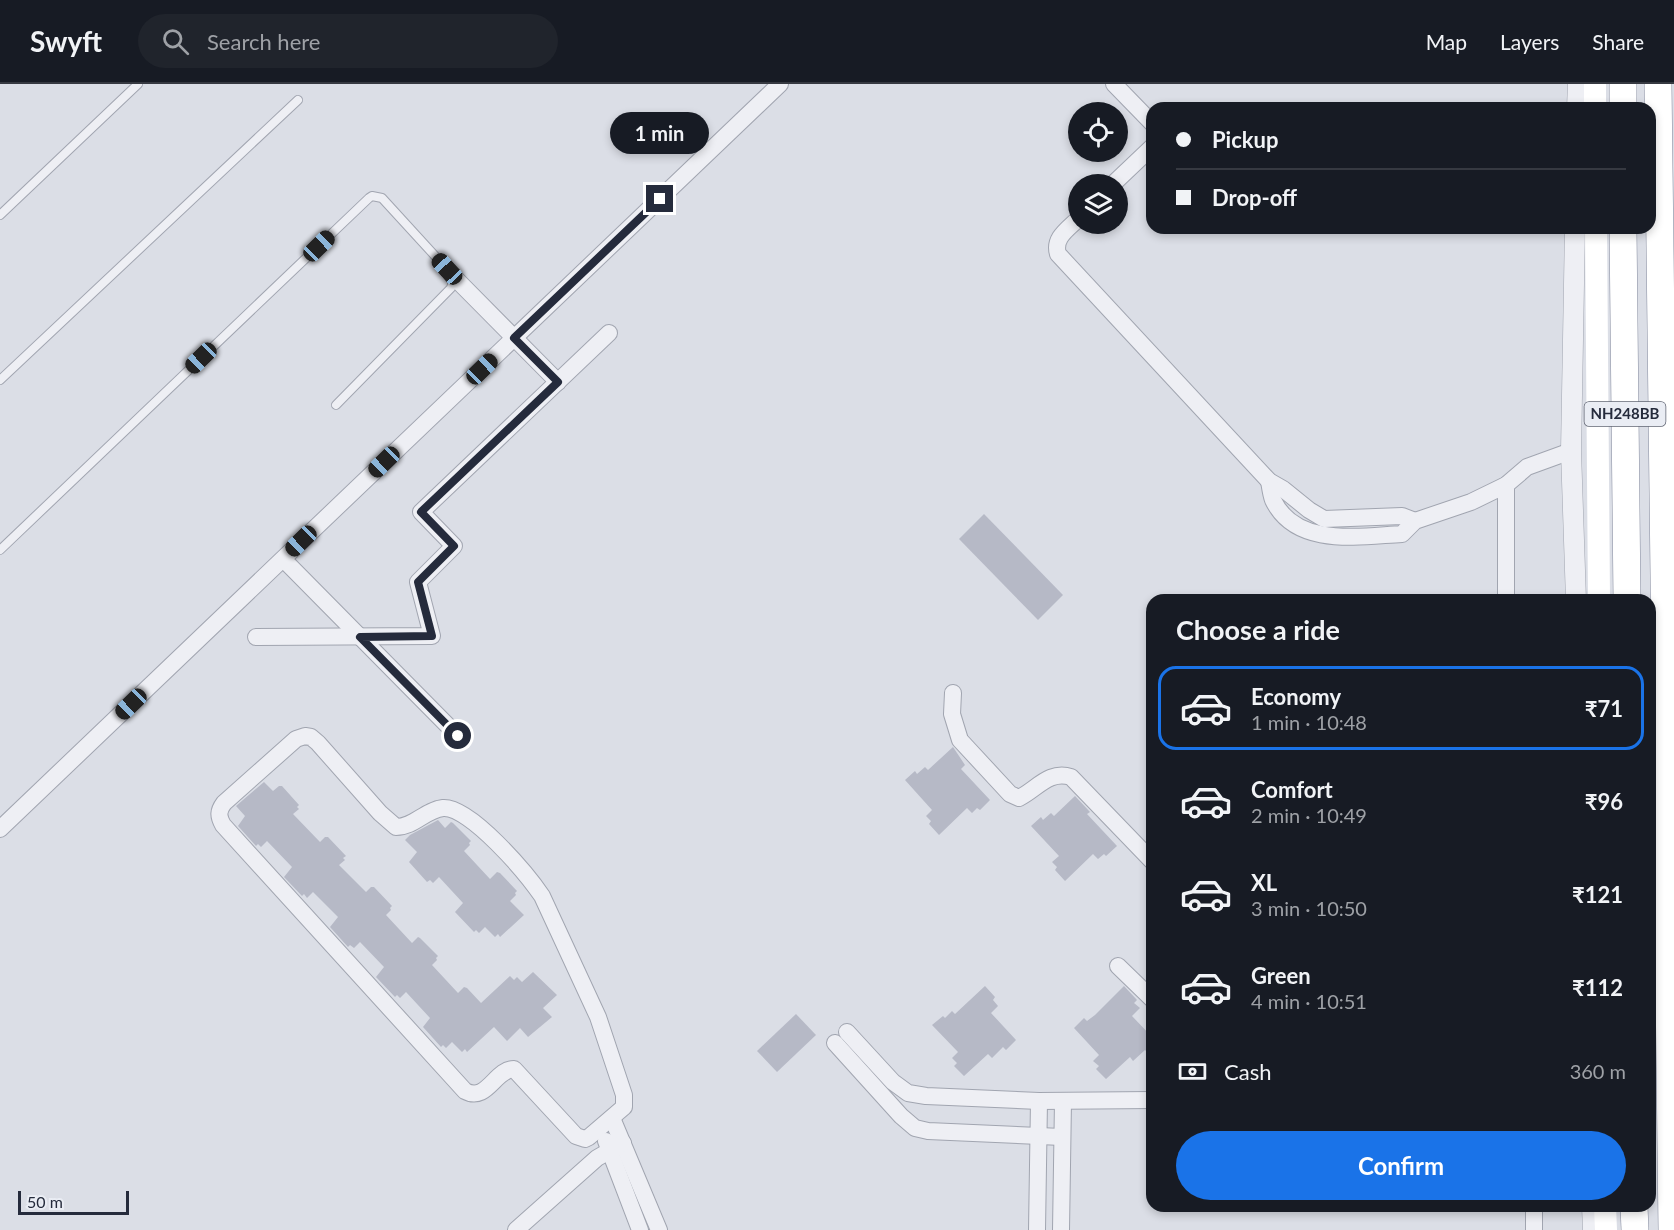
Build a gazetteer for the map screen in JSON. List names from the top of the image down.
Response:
{
  "streets": {
    "highway": ["NH248BB"]
  },
  "scale_bar": "50 m",
  "page": {
    "header": "Swyft",
    "search": "Search here",
    "nav": ["Map", "Layers", "Share"],
    "banner": ["Pickup", "Drop-off"],
    "bubble": "1 min",
    "heading": "Choose a ride",
    "list": [
      {
        "name": "Economy",
        "note": "1 min · 10:48",
        "value": "₹71"
      },
      {
        "name": "Comfort",
        "note": "2 min · 10:49",
        "value": "₹96"
      },
      {
        "name": "XL",
        "note": "3 min · 10:50",
        "value": "₹121"
      },
      {
        "name": "Green",
        "note": "4 min · 10:51",
        "value": "₹112"
      }
    ],
    "pay": ["Cash", "360 m"],
    "buttons": "Confirm",
    "scale": "50 m"
  }
}
